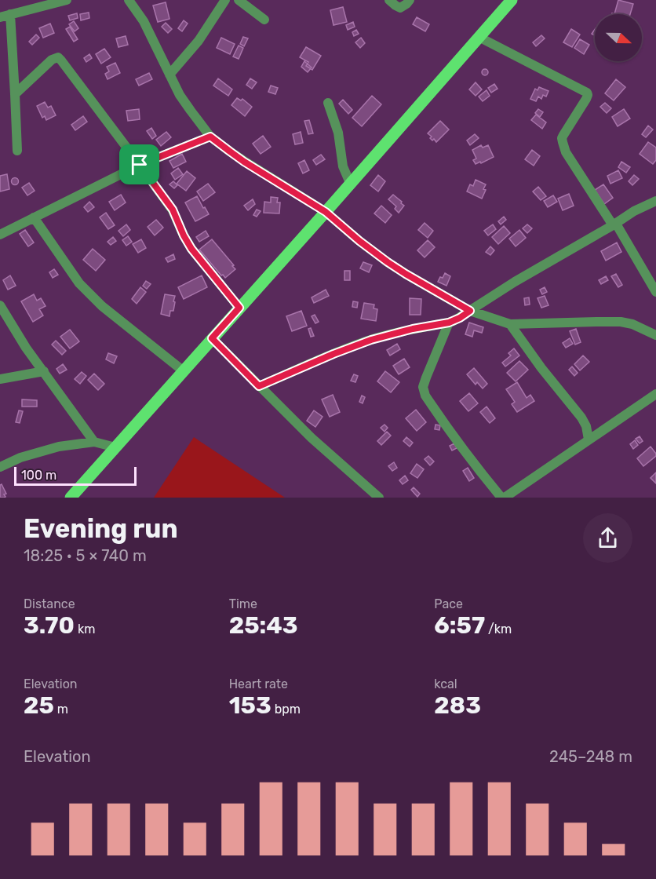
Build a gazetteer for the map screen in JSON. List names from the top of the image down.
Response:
{
  "scale_bar": "100 m",
  "north": "right",
  "page": {
    "scale": "100 m",
    "heading": ["Evening run", "18:25 · 5 × 740 m"],
    "stats": [
      ["Distance", "3.70 km"],
      ["Time", "25:43"],
      ["Pace", "6:57 /km"],
      ["Elevation", "25 m"],
      ["Heart rate", "153 bpm"],
      ["kcal", "283"]
    ],
    "chart": ["Elevation", "245–248 m"]
  }
}
